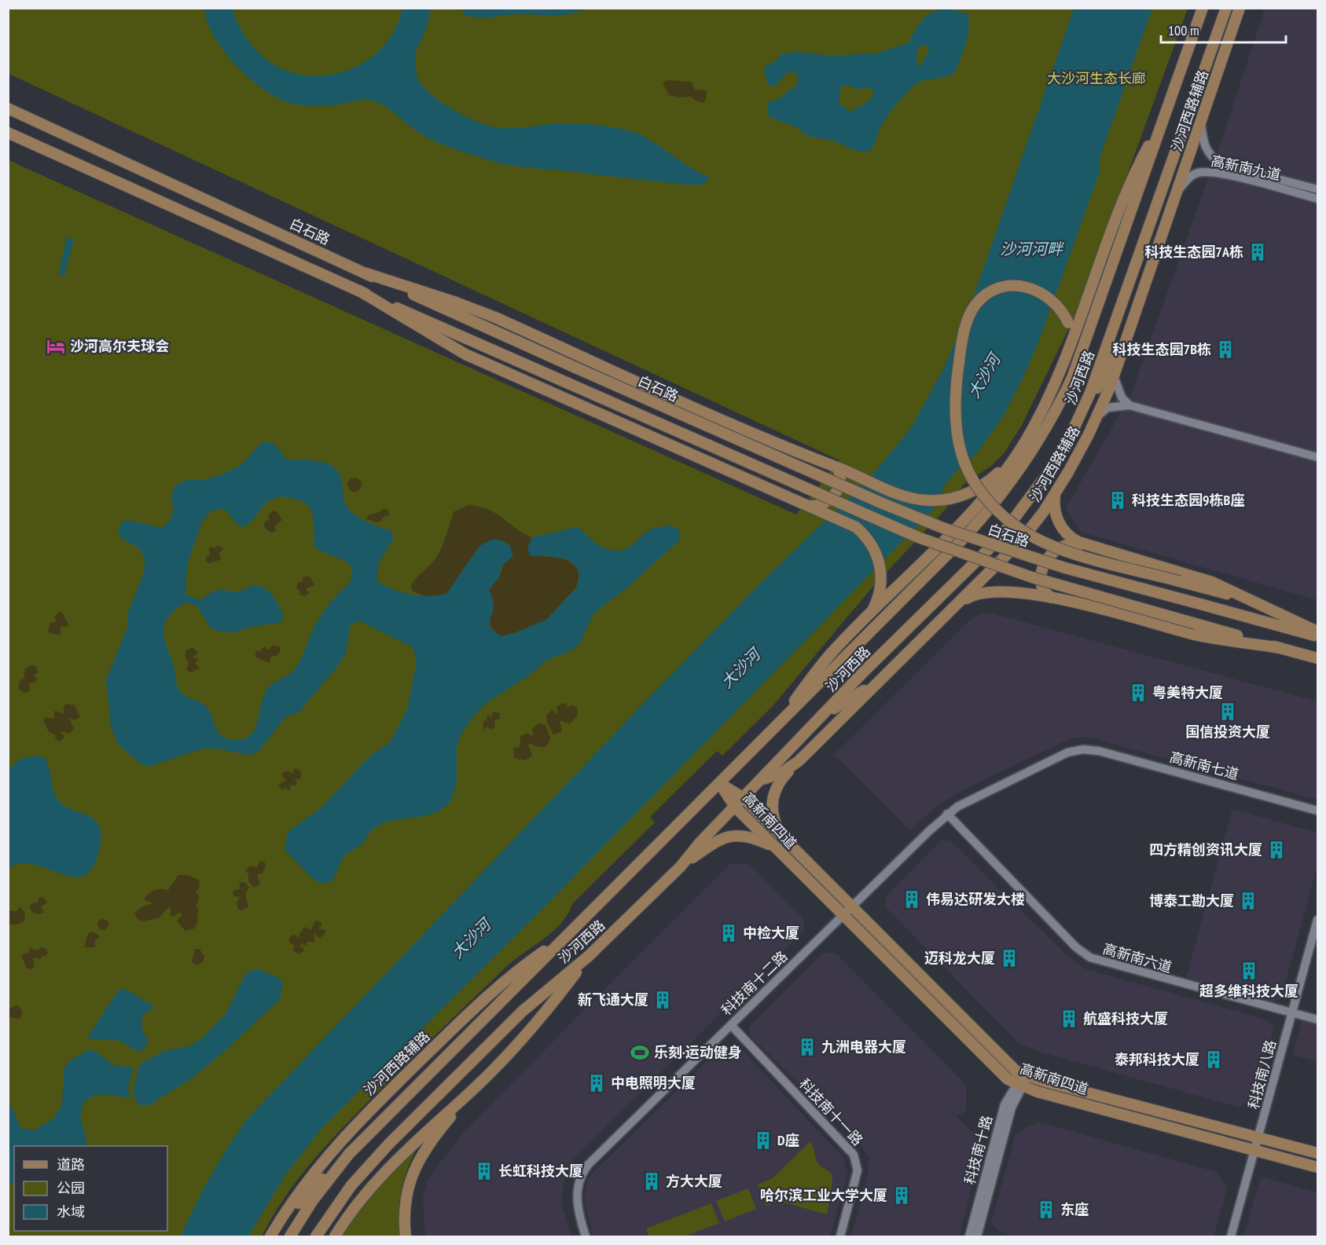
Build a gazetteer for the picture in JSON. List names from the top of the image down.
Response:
{
  "streets": {
    "main road": [
      "沙河西路辅路",
      "白石路",
      "沙河西路",
      "高新南四道"
    ],
    "street": [
      "高新南九道",
      "高新南七道",
      "高新南六道",
      "科技南十二路",
      "科技南八路",
      "科技南十一路",
      "科技南十路"
    ]
  },
  "crossings": [
    ["沙河西路辅路", "高新南九道"],
    ["沙河西路辅路", "沙河西路"],
    ["沙河西路", "高新南四道"],
    ["高新南七道", "科技南十二路"],
    ["高新南四道", "科技南十二路"],
    ["高新南四道", "科技南八路"],
    ["高新南四道", "科技南十路"],
    ["高新南六道", "科技南十二路"],
    ["高新南六道", "科技南八路"],
    ["科技南十二路", "科技南十一路"]
  ],
  "water": ["沙河河畔", "大沙河"],
  "parks": ["大沙河生态长廊"],
  "places": {
    "building": [
      "科技生态园7A栋",
      "科技生态园7B栋",
      "科技生态园9栋B座",
      "粤美特大厦",
      "国信投资大厦",
      "四方精创资讯大厦",
      "伟易达研发大楼",
      "博泰工勘大厦",
      "中检大厦",
      "迈科龙大厦",
      "超多维科技大厦",
      "新飞通大厦",
      "航盛科技大厦",
      "九洲电器大厦",
      "泰邦科技大厦",
      "中电照明大厦",
      "D座",
      "长虹科技大厦",
      "方大大厦",
      "哈尔滨工业大学大厦",
      "东座"
    ],
    "hotel": ["沙河高尔夫球会"],
    "sports": ["乐刻·运动健身"]
  },
  "legend": ["道路", "公园", "水域"],
  "scale_bar": "100 m"
}
